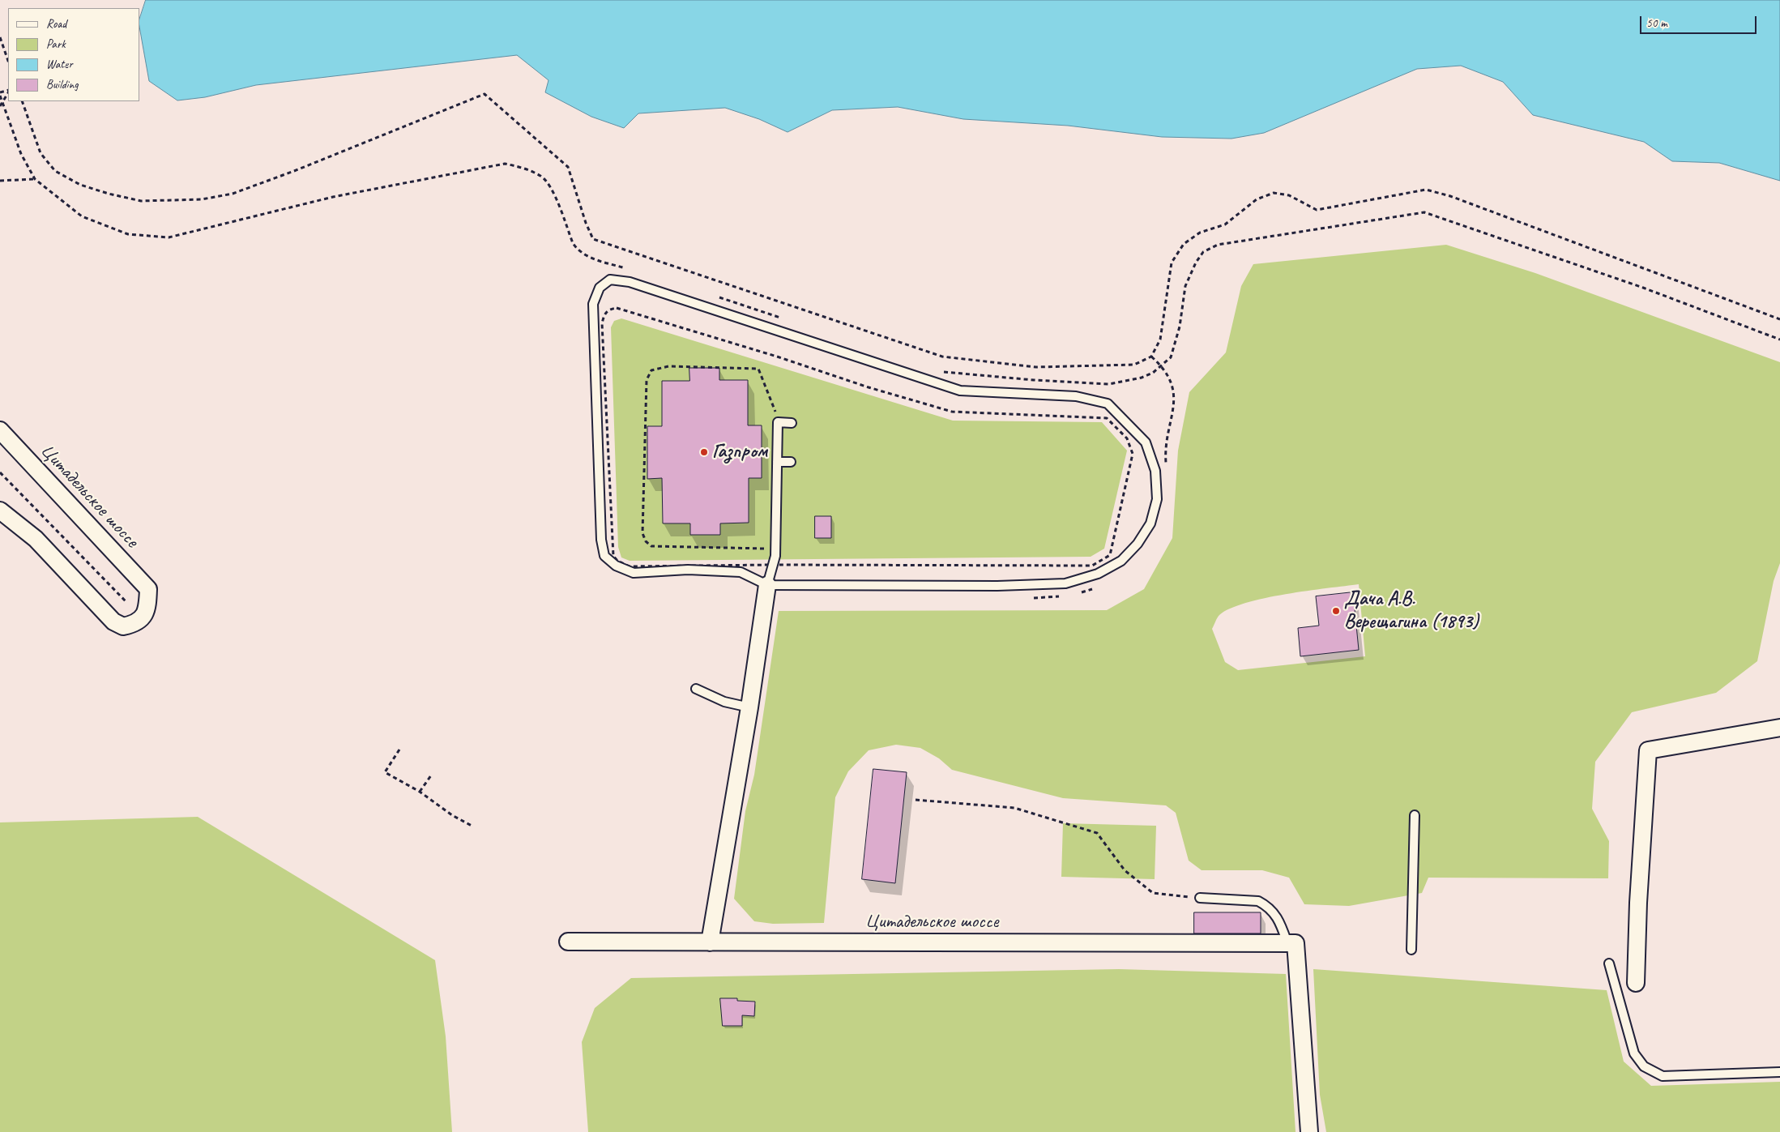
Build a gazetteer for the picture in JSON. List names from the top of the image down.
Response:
{
  "streets": {
    "street": ["Цитадельское шоссе"]
  },
  "places": ["Газпром", "Дача А.В. Верещагина (1893)"],
  "legend": [
    "Road",
    "Park",
    "Water",
    "Building"
  ],
  "scale_bar": "50 m"
}
